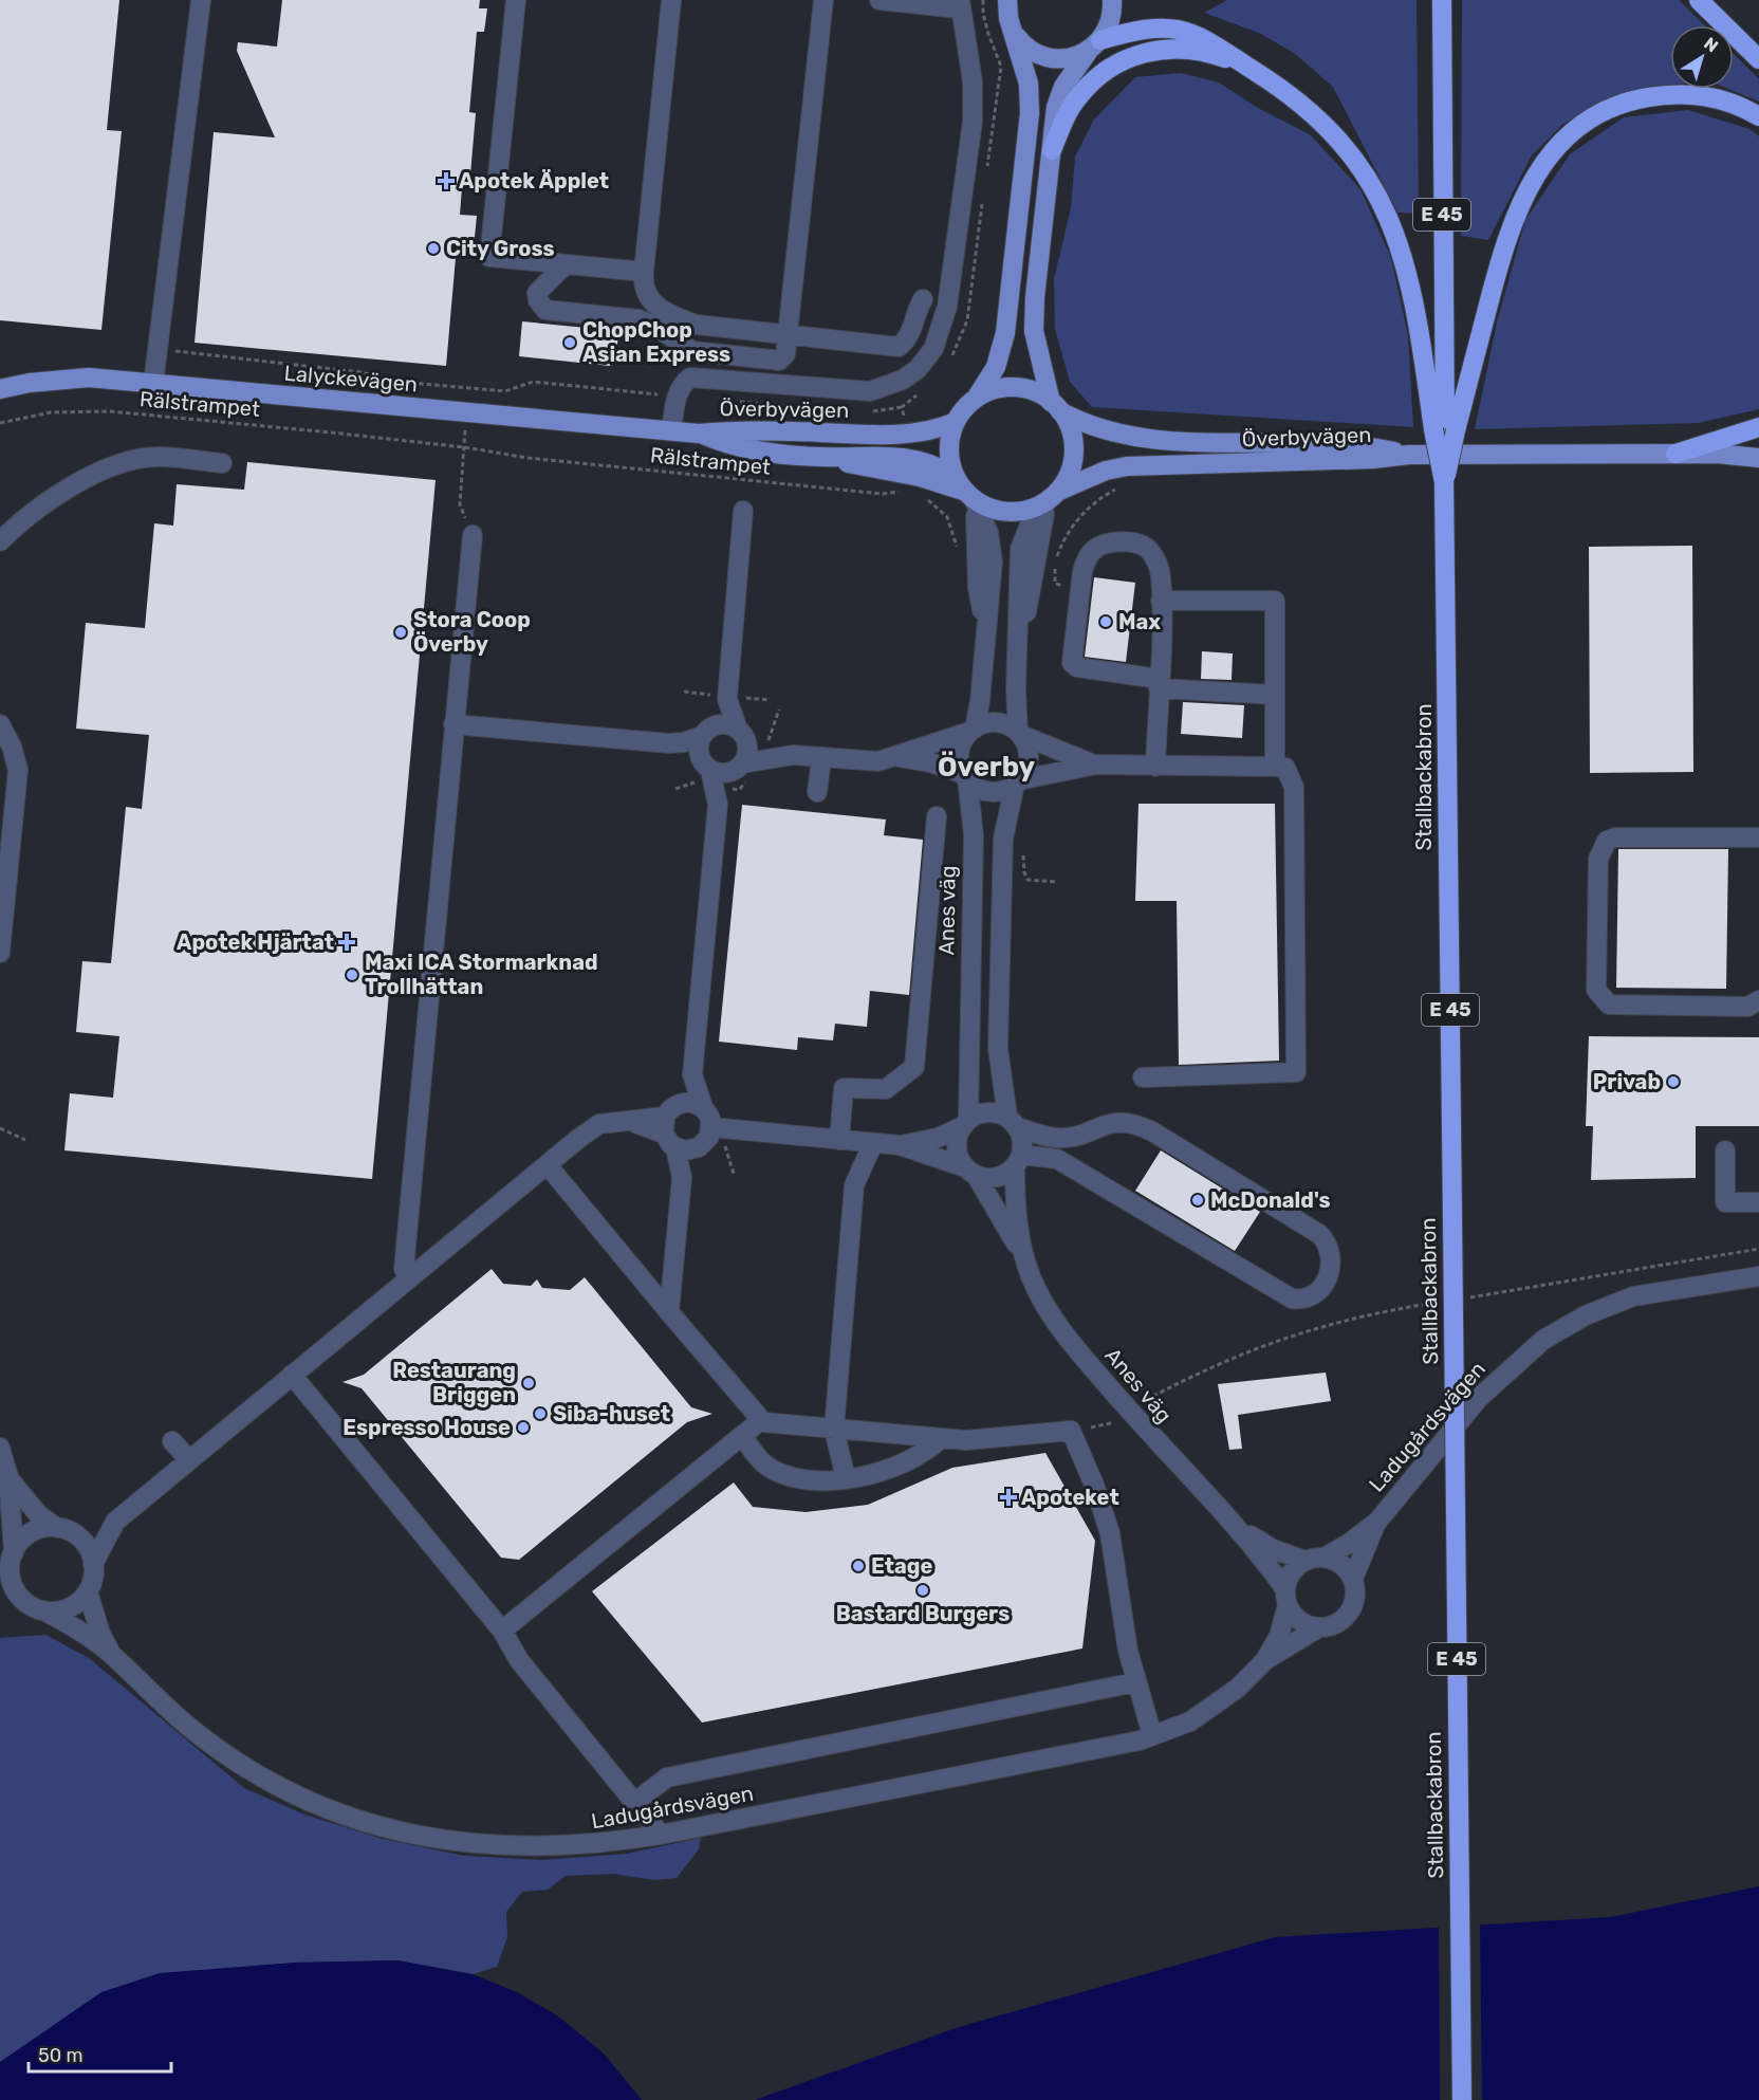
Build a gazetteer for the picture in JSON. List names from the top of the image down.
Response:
{
  "streets": {
    "highway": ["E 45", "Stallbackabron"],
    "main road": ["Lalyckevägen", "Överbyvägen"],
    "street": ["Anes väg", "Ladugårdsvägen"],
    "path": ["Rälstrampet"]
  },
  "crossings": [
    ["E 45", "Stallbackabron"],
    ["Lalyckevägen", "Överbyvägen"],
    ["Rälstrampet", "Överbyvägen"],
    ["Anes väg", "Ladugårdsvägen"]
  ],
  "districts": ["Överby"],
  "places": {
    "health": ["Apotek Äpplet", "Apotek Hjärtat", "Apoteket"],
    "other": [
      "City Gross",
      "ChopChop Asian Express",
      "Max",
      "Stora Coop Överby",
      "Maxi ICA Stormarknad Trollhättan",
      "Privab",
      "McDonald's",
      "Restaurang Briggen",
      "Siba-huset",
      "Espresso House",
      "Etage",
      "Bastard Burgers"
    ]
  },
  "scale_bar": "50 m",
  "north": "top right"
}
